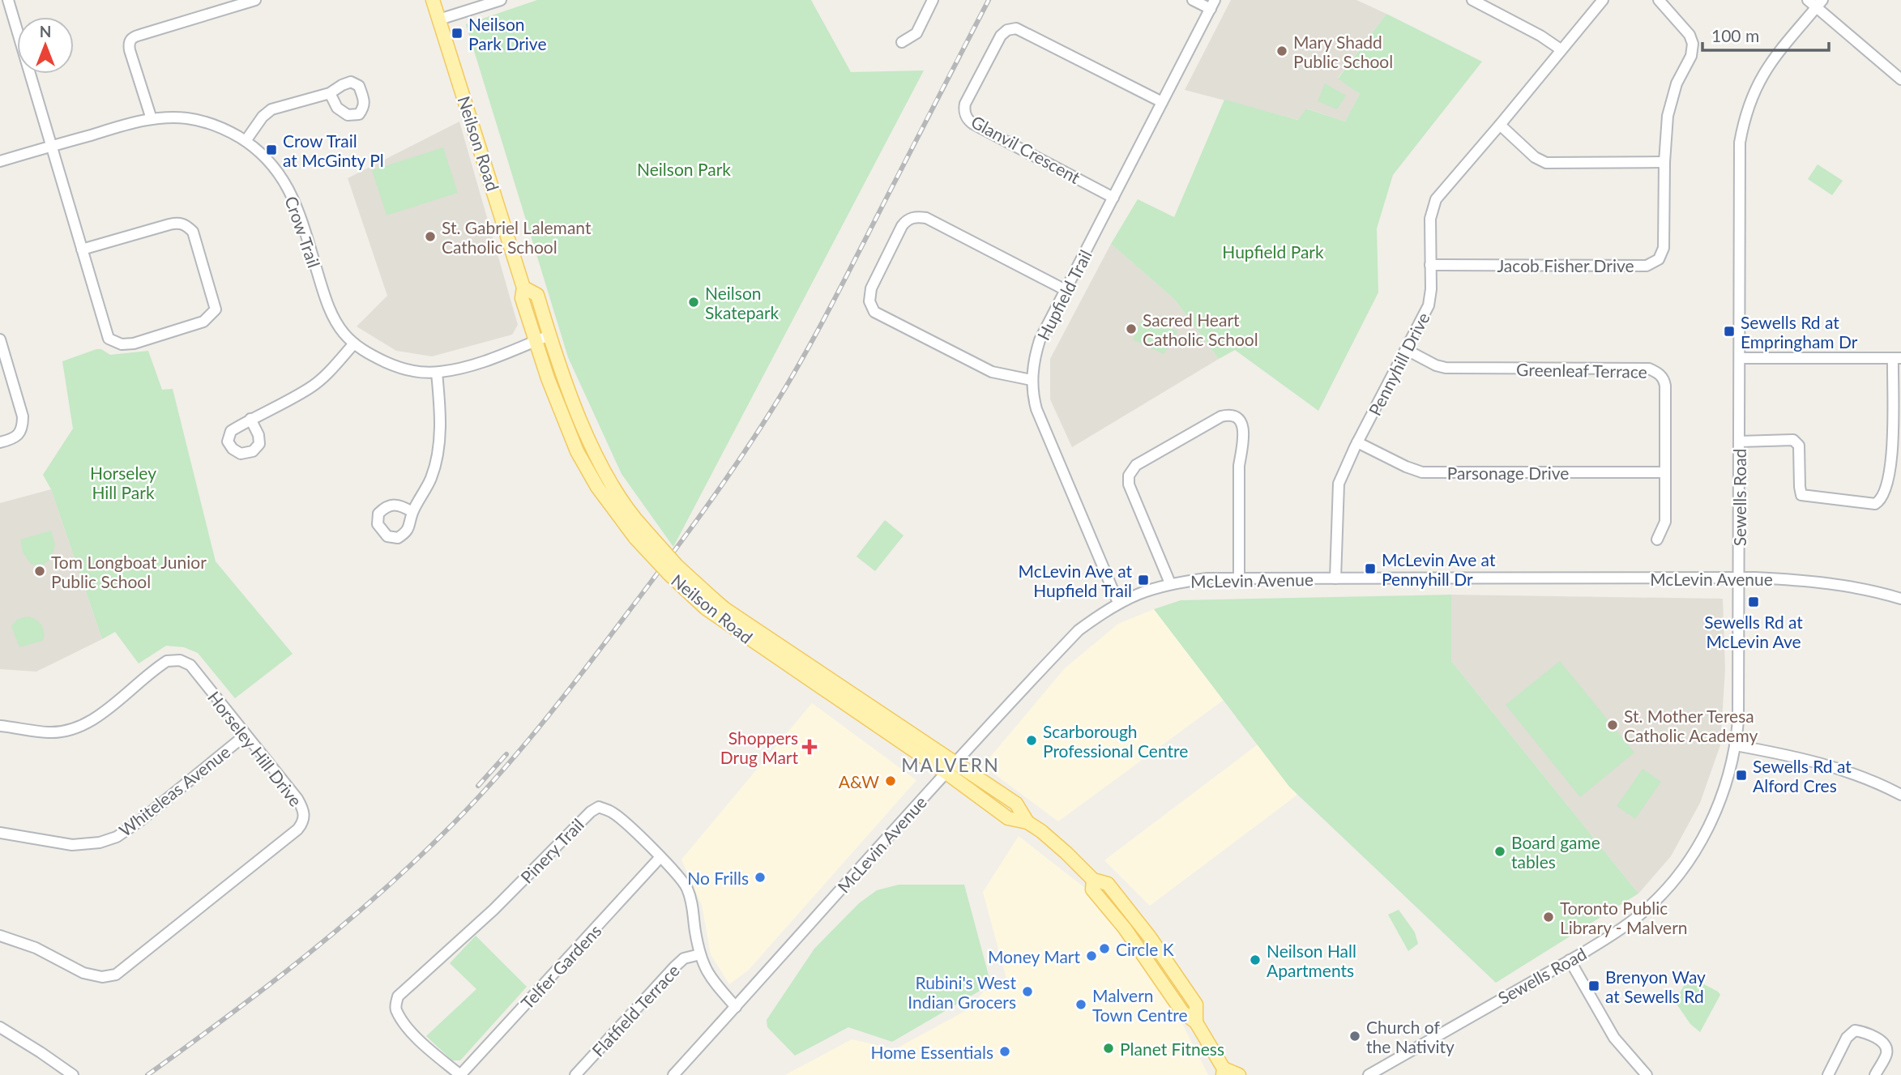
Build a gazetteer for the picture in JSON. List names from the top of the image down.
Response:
{
  "streets": {
    "main road": ["Neilson Road"],
    "street": [
      "Glanvil Crescent",
      "Crow Trail",
      "Jacob Fisher Drive",
      "Hupfield Trail",
      "Pennyhill Drive",
      "Greenleaf Terrace",
      "Parsonage Drive",
      "Sewells Road",
      "McLevin Avenue",
      "Horseley Hill Drive",
      "Whiteleas Avenue",
      "Pinery Trail",
      "Telfer Gardens",
      "Flatfield Terrace"
    ]
  },
  "crossings": [
    ["Neilson Road", "Crow Trail"],
    ["Neilson Road", "McLevin Avenue"],
    ["Glanvil Crescent", "Hupfield Trail"],
    ["Jacob Fisher Drive", "Pennyhill Drive"],
    ["Hupfield Trail", "McLevin Avenue"],
    ["Pennyhill Drive", "Greenleaf Terrace"],
    ["Pennyhill Drive", "Parsonage Drive"],
    ["Pennyhill Drive", "McLevin Avenue"],
    ["Greenleaf Terrace", "Parsonage Drive"],
    ["Sewells Road", "McLevin Avenue"],
    ["McLevin Avenue", "Pinery Trail"],
    ["Horseley Hill Drive", "Whiteleas Avenue"],
    ["Pinery Trail", "Telfer Gardens"],
    ["Pinery Trail", "Flatfield Terrace"]
  ],
  "districts": ["MALVERN"],
  "parks": ["Neilson Park", "Hupfield Park", "Horseley Hill Park"],
  "places": {
    "transit": [
      "Neilson Park Drive",
      "Crow Trail at McGinty Pl",
      "Sewells Rd at Empringham Dr",
      "McLevin Ave at Pennyhill Dr",
      "McLevin Ave at Hupfield Trail",
      "Sewells Rd at McLevin Ave",
      "Sewells Rd at Alford Cres",
      "Brenyon Way at Sewells Rd"
    ],
    "other": [
      "Mary Shadd Public School",
      "St. Gabriel Lalemant Catholic School",
      "Neilson Skatepark",
      "Sacred Heart Catholic School",
      "Tom Longboat Junior Public School",
      "St. Mother Teresa Catholic Academy",
      "Scarborough Professional Centre",
      "A&W",
      "Board game tables",
      "No Frills",
      "Toronto Public Library - Malvern",
      "Circle K",
      "Money Mart",
      "Neilson Hall Apartments",
      "Rubini's West Indian Grocers",
      "Malvern Town Centre",
      "Church of the Nativity",
      "Planet Fitness",
      "Home Essentials"
    ],
    "health": ["Shoppers Drug Mart"]
  },
  "scale_bar": "100 m",
  "north": "top"
}
